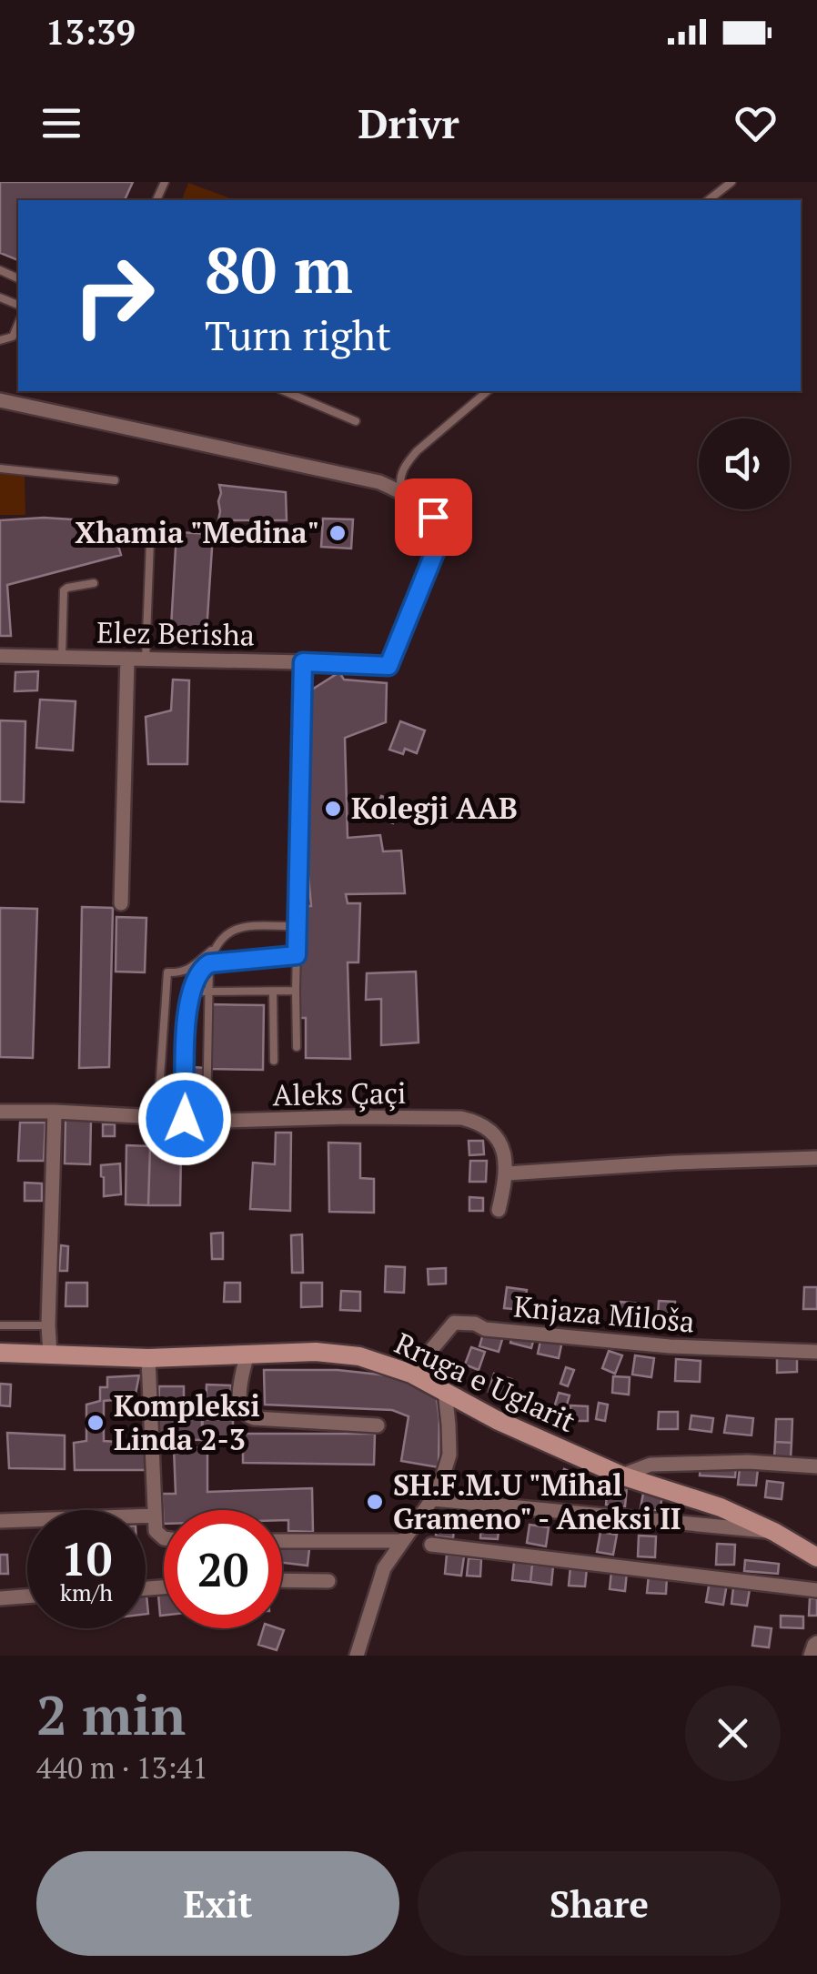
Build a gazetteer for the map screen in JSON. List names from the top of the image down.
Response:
{
  "streets": {
    "street": [
      "Elez Berisha",
      "Aleks Çaçi",
      "Knjaza Miloša",
      "Rruga e Uglarit"
    ]
  },
  "crossings": [
    ["Knjaza Miloša", "Rruga e Uglarit"]
  ],
  "places": [
    "Xhamia \"Medina\"",
    "Kolegji AAB",
    "Kompleksi Linda 2-3",
    "SH.F.M.U \"Mihal Grameno\" - Aneksi II"
  ],
  "page": {
    "status": "13:39",
    "header": "Drivr",
    "turn": ["80 m", "Turn right"],
    "speed": "10 km/h",
    "limit": "20",
    "heading": ["2 min", "440 m · 13:41"],
    "buttons": ["Exit", "Share"]
  }
}
